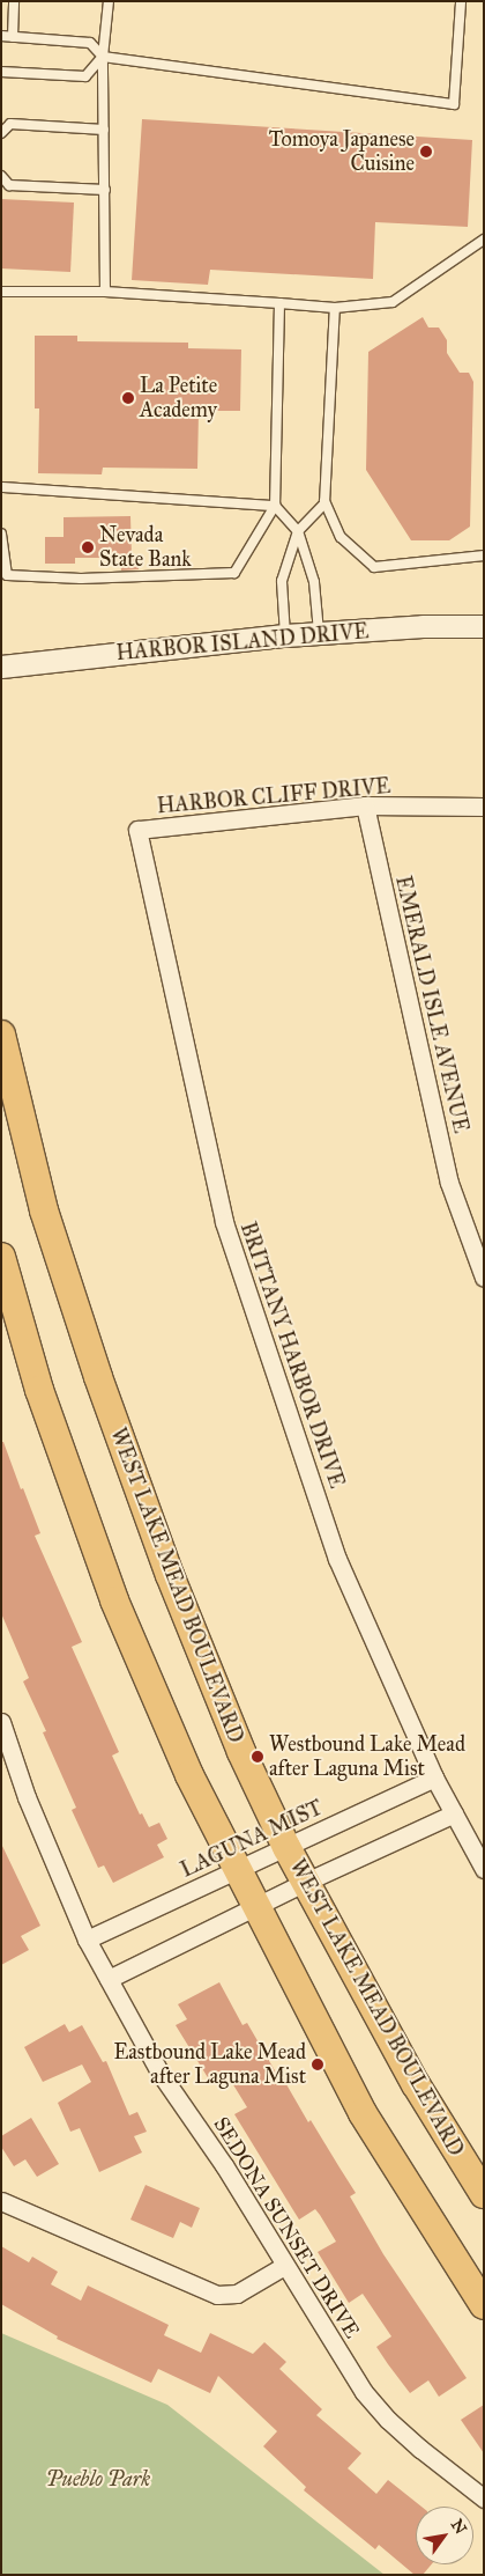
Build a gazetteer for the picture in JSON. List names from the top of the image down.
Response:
{
  "streets": {
    "main road": ["WEST LAKE MEAD BOULEVARD"],
    "street": [
      "HARBOR ISLAND DRIVE",
      "HARBOR CLIFF DRIVE",
      "EMERALD ISLE AVENUE",
      "BRITTANY HARBOR DRIVE",
      "LAGUNA MIST",
      "SEDONA SUNSET DRIVE"
    ]
  },
  "crossings": [
    ["HARBOR CLIFF DRIVE", "EMERALD ISLE AVENUE"],
    ["HARBOR CLIFF DRIVE", "BRITTANY HARBOR DRIVE"],
    ["BRITTANY HARBOR DRIVE", "LAGUNA MIST"],
    ["WEST LAKE MEAD BOULEVARD", "LAGUNA MIST"],
    ["LAGUNA MIST", "SEDONA SUNSET DRIVE"]
  ],
  "parks": ["Pueblo Park"],
  "places": [
    "Tomoya Japanese Cuisine",
    "La Petite Academy",
    "Nevada State Bank",
    "Westbound Lake Mead after Laguna Mist",
    "Eastbound Lake Mead after Laguna Mist"
  ],
  "north": "top right"
}
